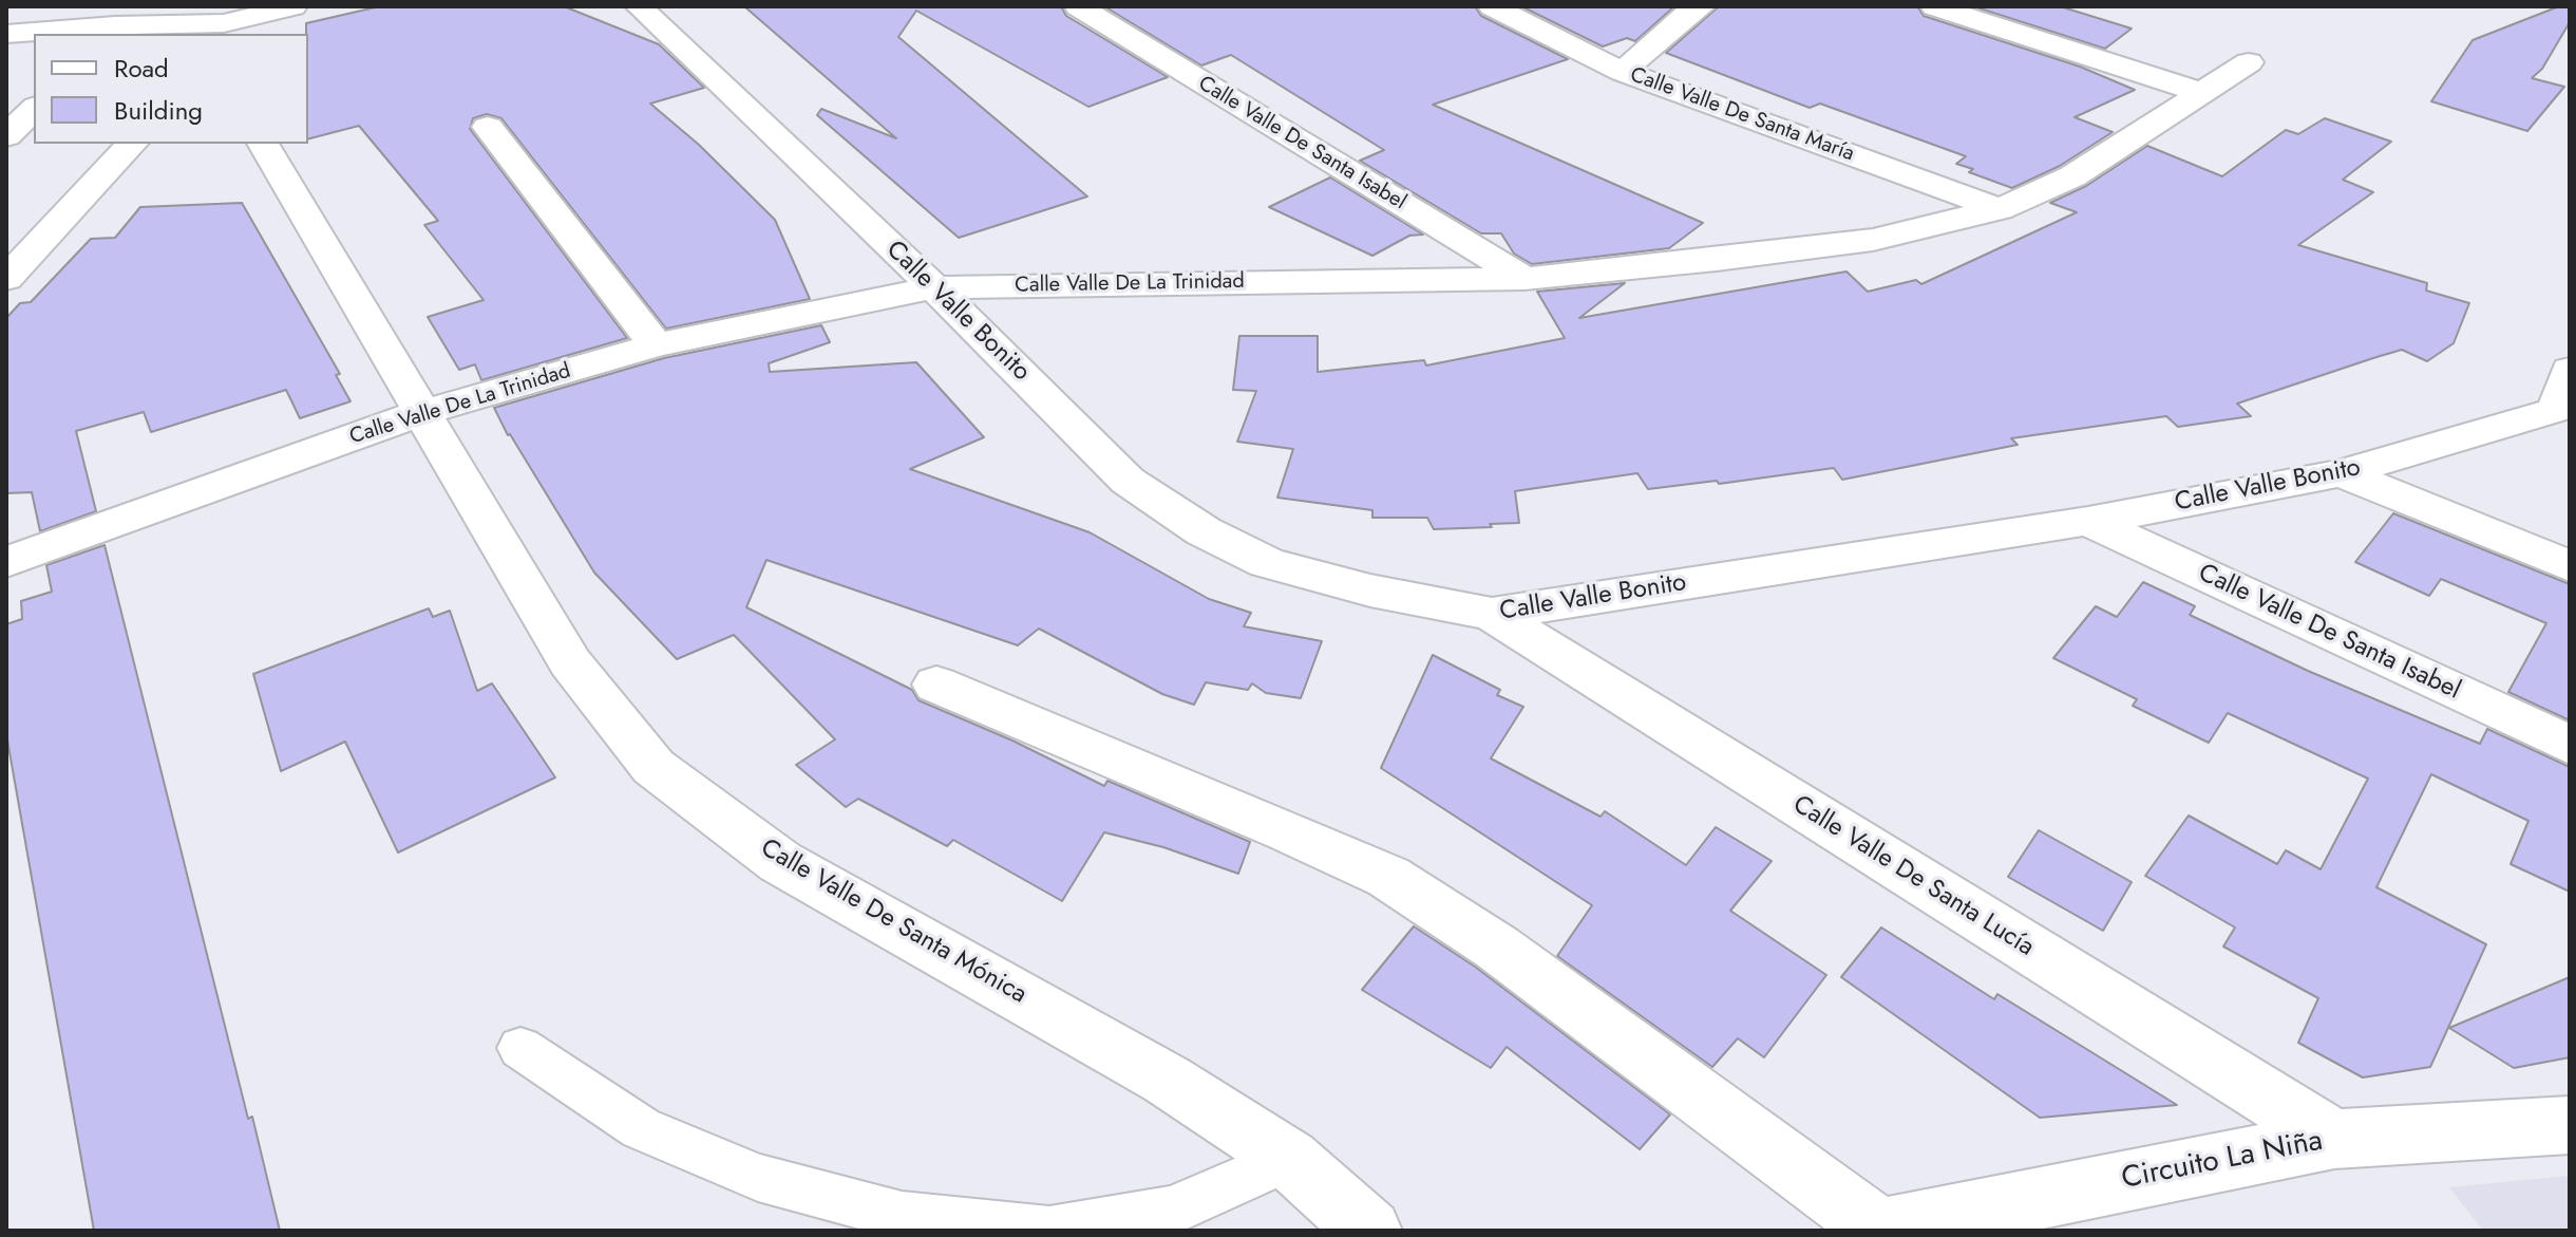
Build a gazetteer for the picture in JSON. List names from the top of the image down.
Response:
{
  "streets": {
    "street": [
      "Calle Valle De Santa María",
      "Calle Valle De Santa Isabel",
      "Calle Valle De La Trinidad",
      "Calle Valle Bonito",
      "Calle Valle De Santa Lucía",
      "Calle Valle De Santa Mónica",
      "Circuito La Niña"
    ]
  },
  "crossings": [
    ["Calle Valle De Santa María", "Calle Valle De La Trinidad"],
    ["Calle Valle De Santa Isabel", "Calle Valle De La Trinidad"],
    ["Calle Valle De Santa Isabel", "Calle Valle Bonito"],
    ["Calle Valle De La Trinidad", "Calle Valle Bonito"],
    ["Calle Valle De La Trinidad", "Calle Valle De Santa Mónica"],
    ["Calle Valle Bonito", "Calle Valle De Santa Lucía"],
    ["Calle Valle De Santa Lucía", "Circuito La Niña"]
  ],
  "legend": ["Road", "Building"]
}
